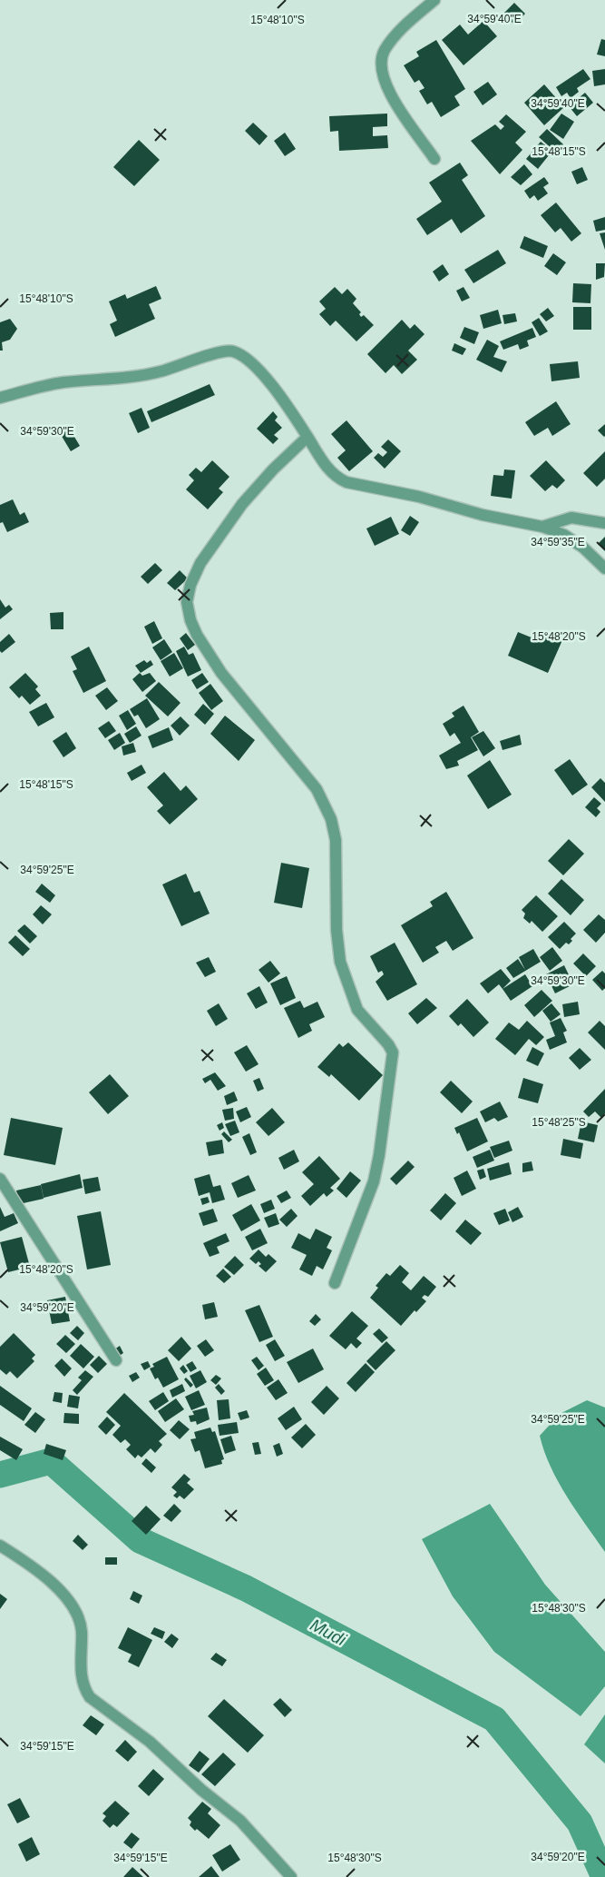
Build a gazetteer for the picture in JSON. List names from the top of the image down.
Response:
{
  "water": ["Mudi"],
  "coordinates": [
    "34°59'40\"E",
    "15°48'10\"S",
    "15°48'15\"S",
    "34°59'30\"E",
    "34°59'35\"E",
    "15°48'20\"S",
    "34°59'25\"E",
    "15°48'25\"S",
    "34°59'20\"E",
    "15°48'30\"S",
    "34°59'15\"E"
  ]
}
